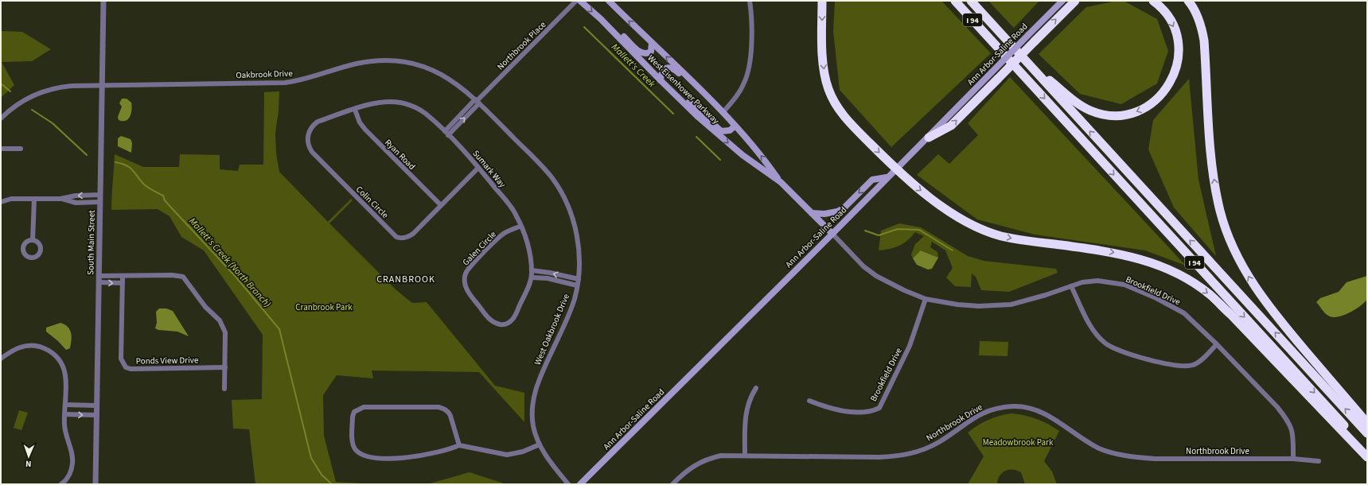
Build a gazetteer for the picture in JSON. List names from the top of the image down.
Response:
{
  "streets": {
    "highway": ["I 94"],
    "main road": ["Ann Arbor-Saline Road", "West Eisenhower Parkway"],
    "street": [
      "Northbrook Place",
      "Oakbrook Drive",
      "Ryan Road",
      "Sumark Way",
      "Colin Circle",
      "South Main Street",
      "Galen Circle",
      "Brookfield Drive",
      "West Oakbrook Drive",
      "Ponds View Drive",
      "Northbrook Drive"
    ]
  },
  "crossings": [
    ["Northbrook Place", "Oakbrook Drive"],
    ["Northbrook Place", "Sumark Way"],
    ["Ann Arbor-Saline Road", "West Eisenhower Parkway"],
    ["Ann Arbor-Saline Road", "Brookfield Drive"],
    ["Oakbrook Drive", "South Main Street"],
    ["Oakbrook Drive", "West Oakbrook Drive"],
    ["West Eisenhower Parkway", "Brookfield Drive"],
    ["Ryan Road", "Sumark Way"],
    ["Ryan Road", "Colin Circle"],
    ["Sumark Way", "Colin Circle"],
    ["Sumark Way", "Galen Circle"],
    ["Brookfield Drive", "Northbrook Drive"]
  ],
  "districts": ["CRANBROOK"],
  "water": ["Mallett's Creek", "Mallett's Creek (North Branch)"],
  "parks": ["Cranbrook Park", "Meadowbrook Park"],
  "north": "bottom"
}
